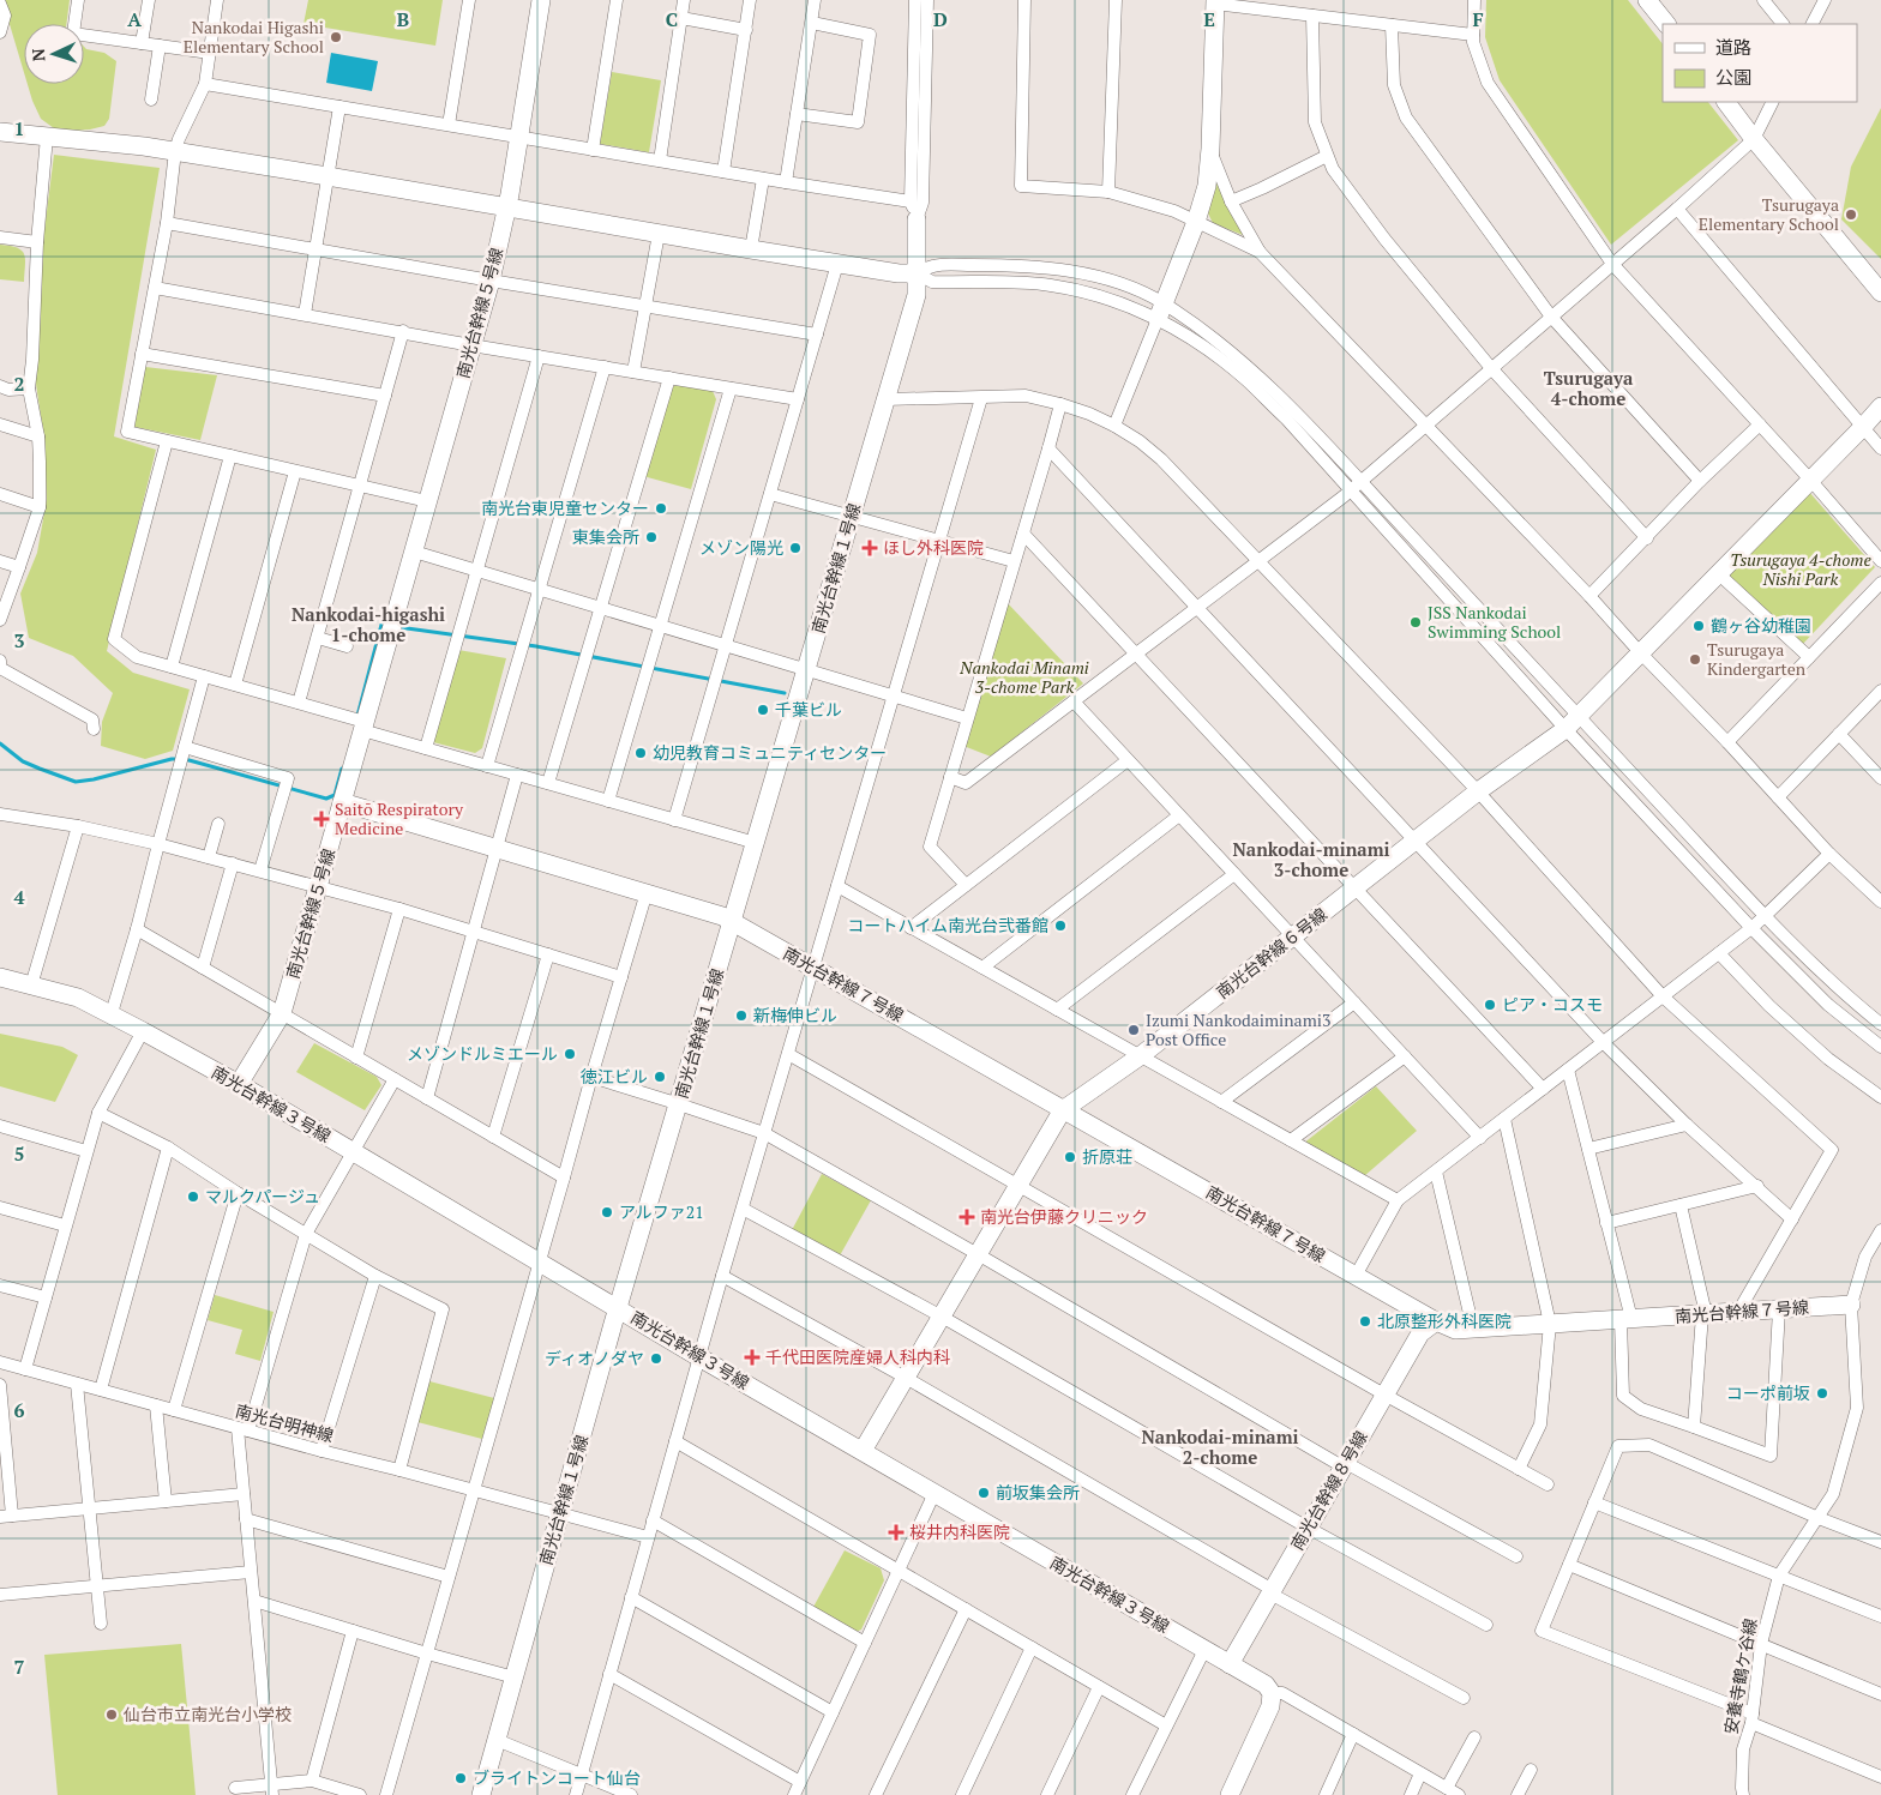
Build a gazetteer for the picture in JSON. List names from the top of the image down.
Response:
{
  "streets": {
    "street": [
      "南光台幹線５号線",
      "南光台幹線１号線",
      "南光台幹線６号線",
      "南光台幹線７号線",
      "南光台幹線３号線",
      "南光台明神線",
      "南光台幹線８号線",
      "安養寺鶴ケ谷線"
    ]
  },
  "crossings": [
    ["南光台幹線５号線", "南光台幹線７号線"],
    ["南光台幹線５号線", "南光台幹線３号線"],
    ["南光台幹線１号線", "南光台幹線７号線"],
    ["南光台幹線１号線", "南光台幹線３号線"],
    ["南光台幹線１号線", "南光台明神線"],
    ["南光台幹線６号線", "南光台幹線７号線"],
    ["南光台幹線６号線", "南光台幹線３号線"],
    ["南光台幹線７号線", "南光台幹線８号線"],
    ["南光台幹線７号線", "安養寺鶴ケ谷線"],
    ["南光台幹線３号線", "南光台幹線８号線"]
  ],
  "districts": [
    "Tsurugaya 4-chome",
    "Nankodai-higashi 1-chome",
    "Nankodai-minami 3-chome",
    "Nankodai-minami 2-chome"
  ],
  "parks": ["Tsurugaya 4-chome Nishi Park", "Nankodai Minami 3-chome Park"],
  "places": {
    "other": [
      "Nankodai Higashi Elementary School",
      "Tsurugaya Elementary School",
      "南光台東児童センター",
      "東集会所",
      "メゾン陽光",
      "JSS Nankodai Swimming School",
      "鶴ヶ谷幼稚園",
      "Tsurugaya Kindergarten",
      "千葉ビル",
      "幼児教育コミュニティセンター",
      "コートハイム南光台弐番館",
      "ピア・コスモ",
      "新梅伸ビル",
      "Izumi Nankodaiminami3 Post Office",
      "メゾンドルミエール",
      "徳江ビル",
      "折原荘",
      "マルクパージュ",
      "アルファ21",
      "北原整形外科医院",
      "ディオノダヤ",
      "コーポ前坂",
      "前坂集会所",
      "仙台市立南光台小学校",
      "ブライトンコート仙台"
    ],
    "health": [
      "ほし外科医院",
      "Saitō Respiratory Medicine",
      "南光台伊藤クリニック",
      "千代田医院産婦人科内科",
      "桜井内科医院"
    ]
  },
  "legend": ["道路", "公園"],
  "north": "left",
  "grid": {
    "columns": [
      "A",
      "B",
      "C",
      "D",
      "E",
      "F"
    ],
    "rows": [
      "1",
      "2",
      "3",
      "4",
      "5",
      "6",
      "7"
    ]
  }
}
